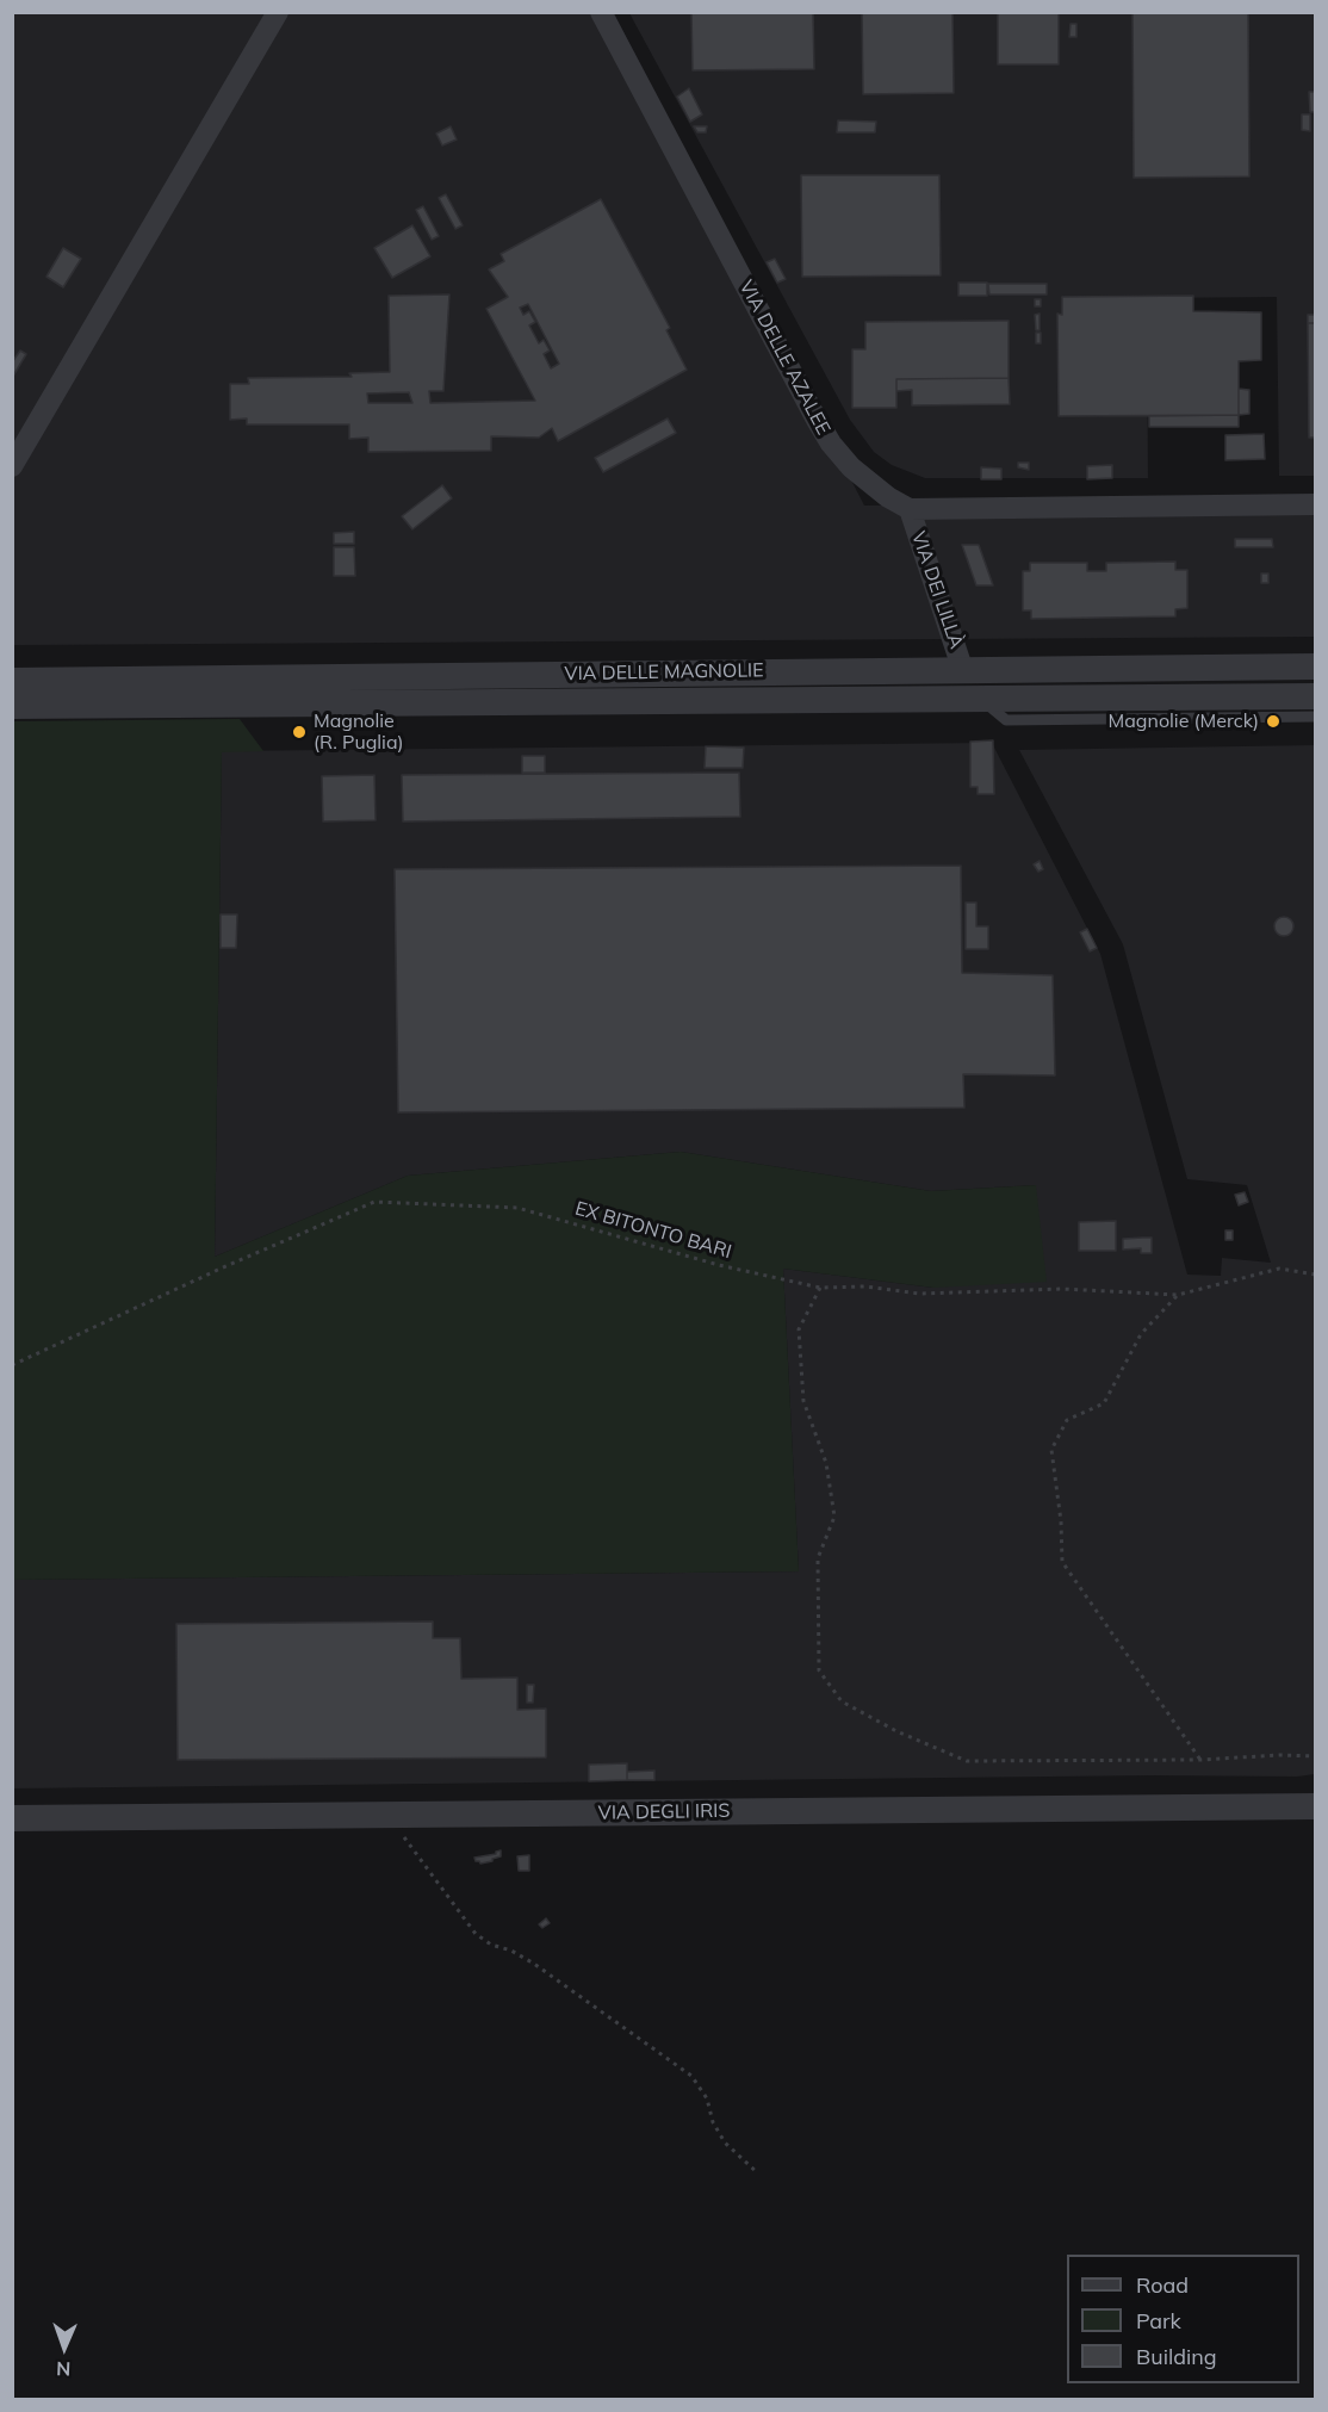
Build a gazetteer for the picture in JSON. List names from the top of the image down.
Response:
{
  "streets": {
    "street": [
      "VIA DELLE AZALEE",
      "VIA DEI LILLÀ",
      "VIA DELLE MAGNOLIE",
      "VIA DEGLI IRIS"
    ],
    "path": ["EX BITONTO BARI"]
  },
  "crossings": [
    ["VIA DELLE AZALEE", "VIA DEI LILLÀ"],
    ["VIA DEI LILLÀ", "VIA DELLE MAGNOLIE"]
  ],
  "places": ["Magnolie (Merck)", "Magnolie (R. Puglia)"],
  "legend": ["Road", "Park", "Building"],
  "north": "bottom"
}
